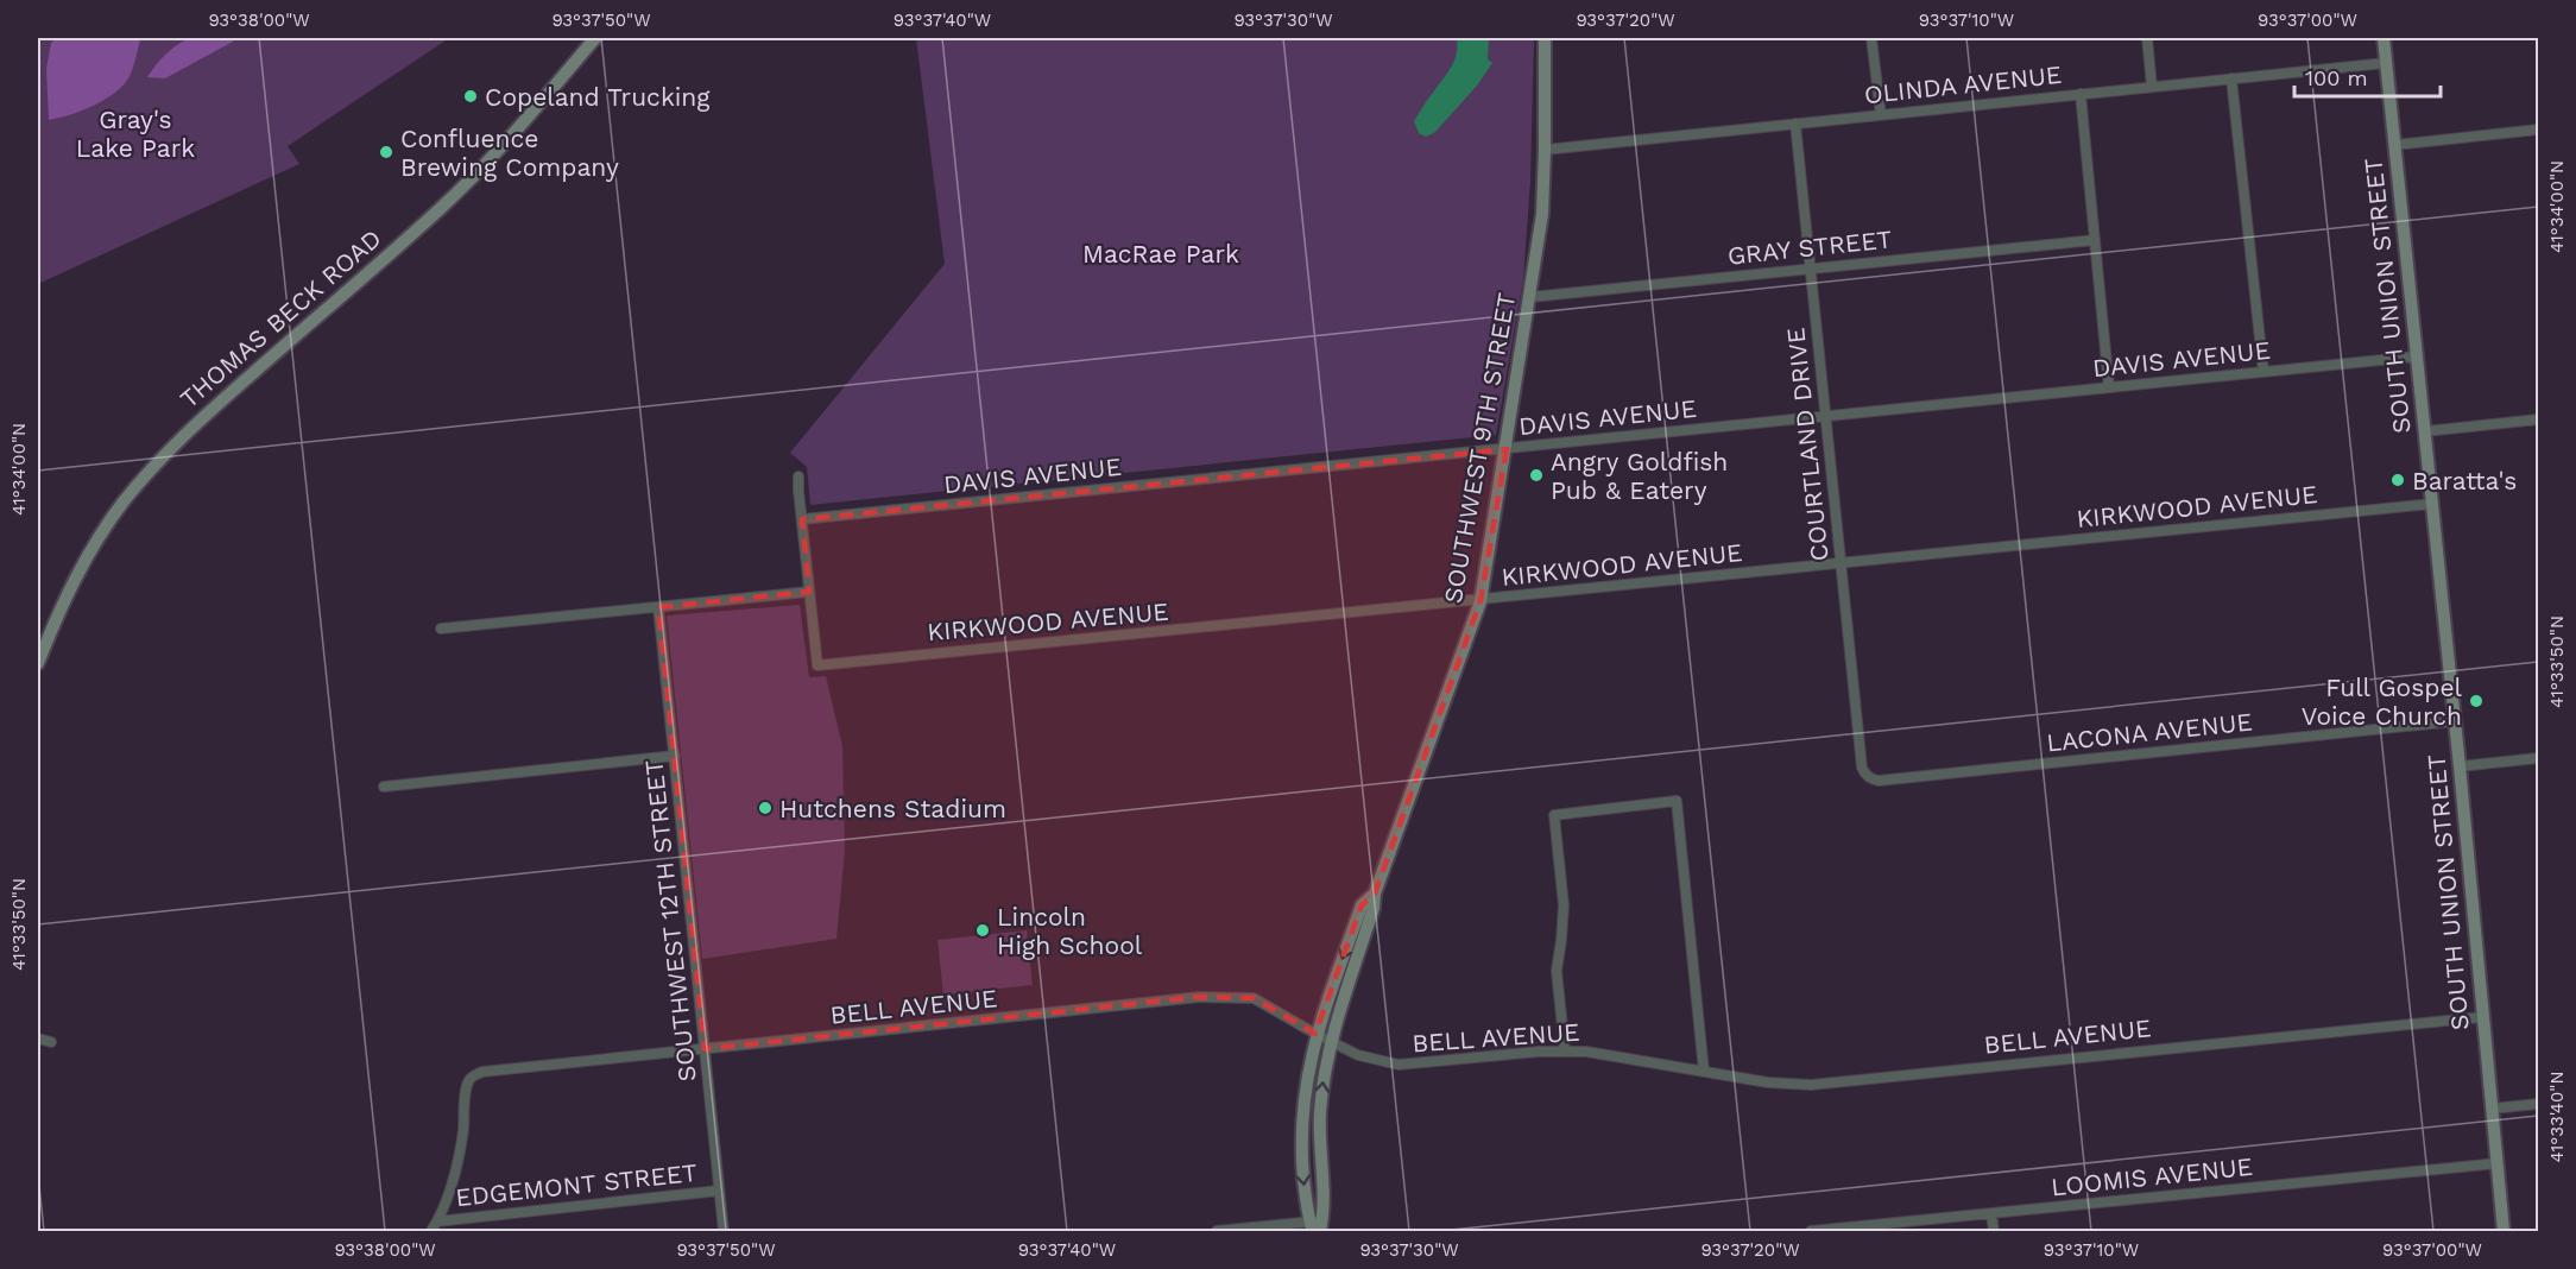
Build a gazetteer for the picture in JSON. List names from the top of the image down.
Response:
{
  "streets": {
    "main road": ["SOUTH UNION STREET", "THOMAS BECK ROAD", "SOUTHWEST 9TH STREET"],
    "street": [
      "OLINDA AVENUE",
      "GRAY STREET",
      "DAVIS AVENUE",
      "COURTLAND DRIVE",
      "KIRKWOOD AVENUE",
      "LACONA AVENUE",
      "SOUTHWEST 12TH STREET",
      "BELL AVENUE",
      "LOOMIS AVENUE",
      "EDGEMONT STREET"
    ]
  },
  "crossings": [
    ["OLINDA AVENUE", "SOUTH UNION STREET"],
    ["OLINDA AVENUE", "COURTLAND DRIVE"],
    ["OLINDA AVENUE", "SOUTHWEST 9TH STREET"],
    ["GRAY STREET", "COURTLAND DRIVE"],
    ["GRAY STREET", "SOUTHWEST 9TH STREET"],
    ["SOUTH UNION STREET", "DAVIS AVENUE"],
    ["SOUTH UNION STREET", "KIRKWOOD AVENUE"],
    ["SOUTH UNION STREET", "LACONA AVENUE"],
    ["SOUTH UNION STREET", "BELL AVENUE"],
    ["SOUTH UNION STREET", "LOOMIS AVENUE"],
    ["DAVIS AVENUE", "COURTLAND DRIVE"],
    ["DAVIS AVENUE", "SOUTHWEST 9TH STREET"],
    ["COURTLAND DRIVE", "KIRKWOOD AVENUE"],
    ["COURTLAND DRIVE", "LACONA AVENUE"],
    ["SOUTHWEST 9TH STREET", "KIRKWOOD AVENUE"],
    ["SOUTHWEST 9TH STREET", "BELL AVENUE"],
    ["SOUTHWEST 12TH STREET", "BELL AVENUE"],
    ["SOUTHWEST 12TH STREET", "EDGEMONT STREET"],
    ["BELL AVENUE", "EDGEMONT STREET"]
  ],
  "parks": ["Gray's Lake Park", "MacRae Park"],
  "places": [
    "Copeland Trucking",
    "Confluence Brewing Company",
    "Angry Goldfish Pub & Eatery",
    "Baratta's",
    "Full Gospel Voice Church",
    "Hutchens Stadium",
    "Lincoln High School"
  ],
  "scale_bar": "100 m",
  "coordinates": [
    "93°38'00\"W",
    "93°37'50\"W",
    "93°37'40\"W",
    "93°37'30\"W",
    "93°37'20\"W",
    "93°37'10\"W",
    "93°37'00\"W",
    "41°34'00\"N",
    "41°33'50\"N",
    "41°33'40\"N"
  ]
}
